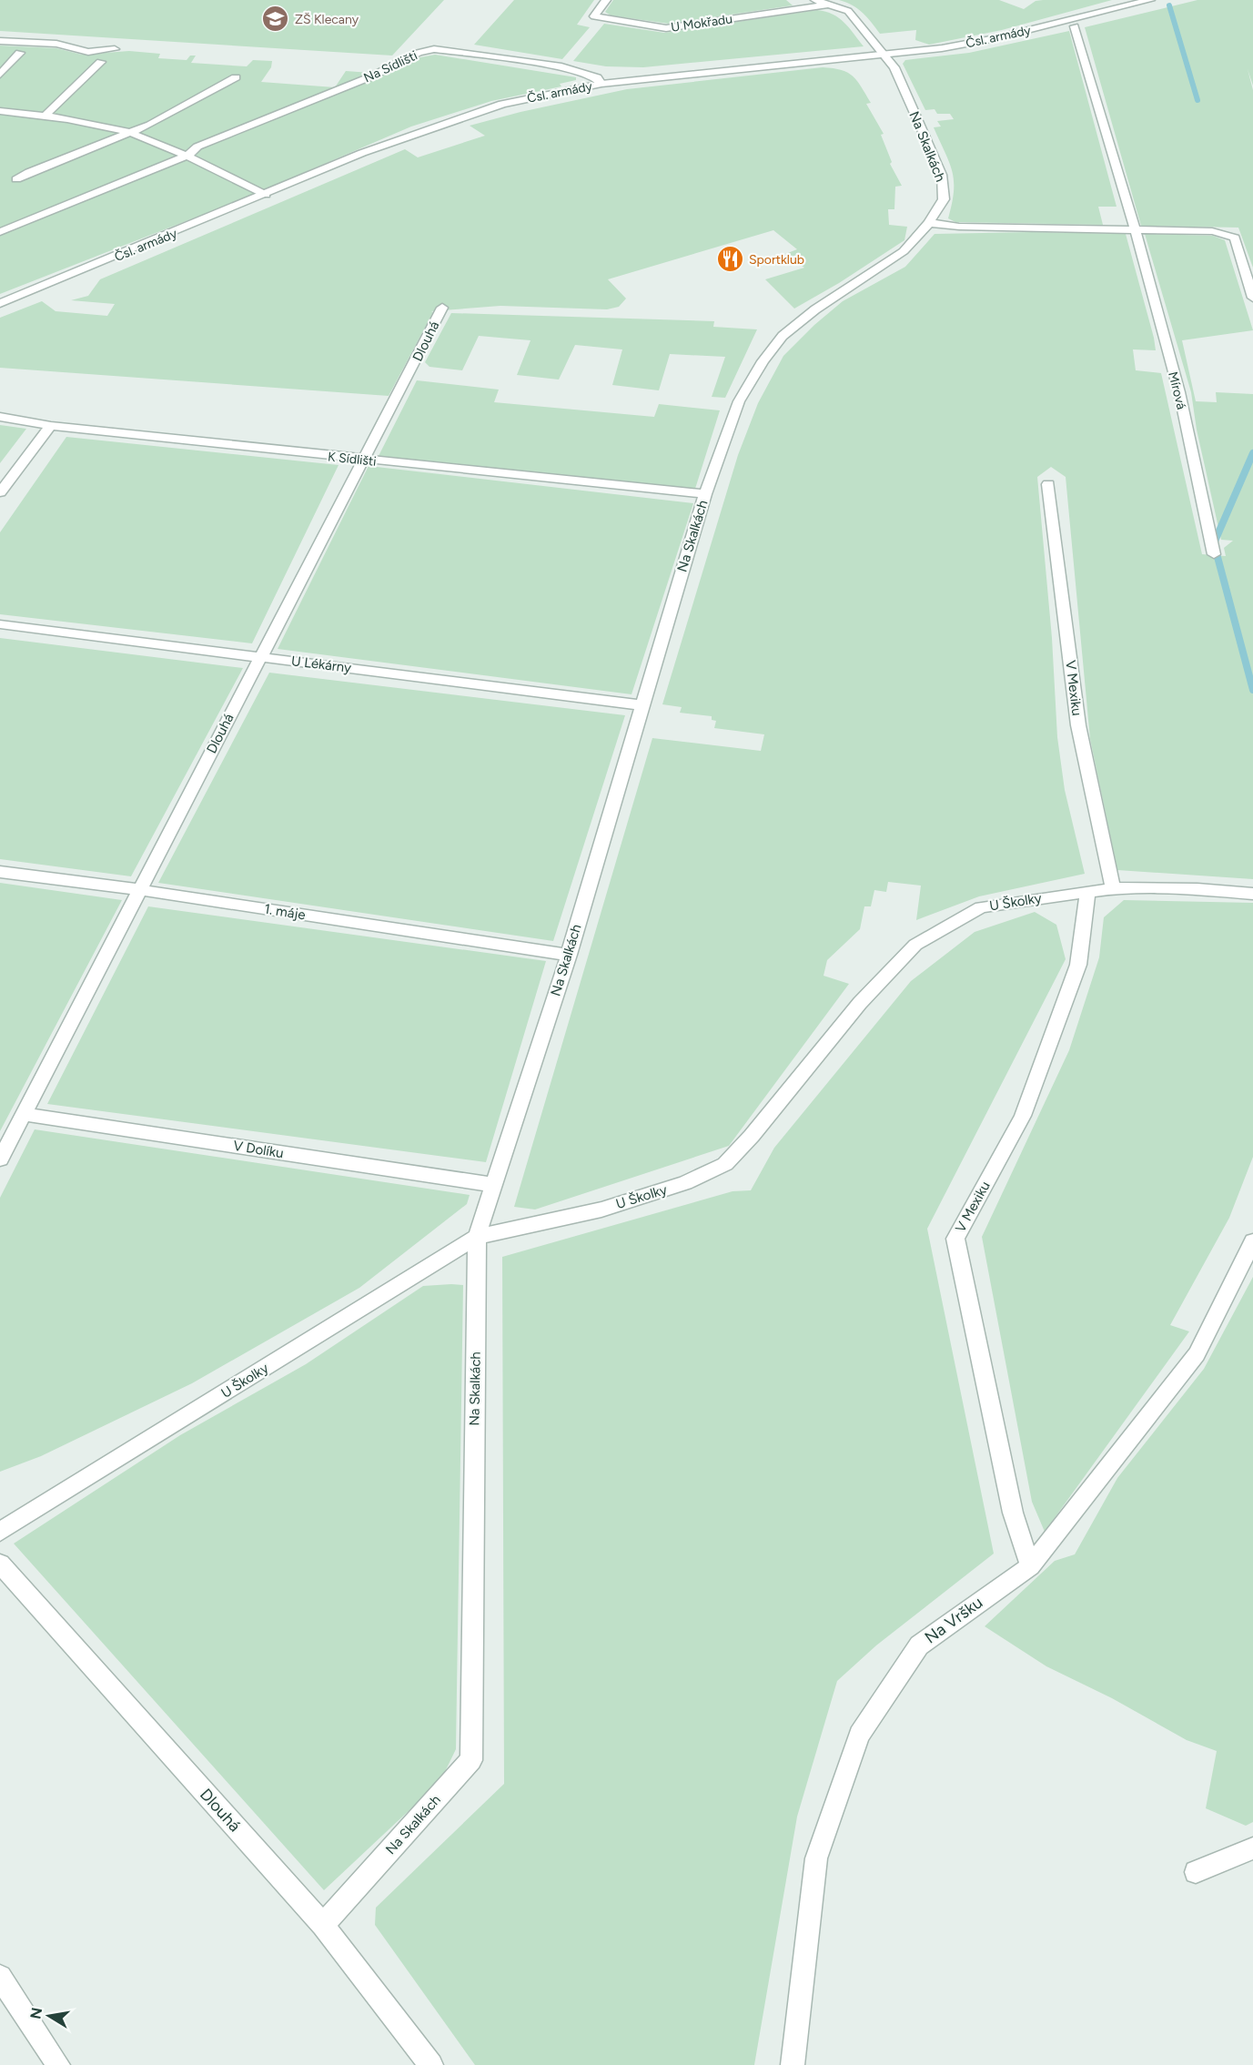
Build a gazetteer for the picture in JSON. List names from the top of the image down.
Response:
{
  "streets": {
    "street": [
      "U Mokřadu",
      "Čsl. armády",
      "Na Sídlišti",
      "Na Skalkách",
      "Dlouhá",
      "Mírová",
      "K Sídlišti",
      "U Lékárny",
      "V Mexiku",
      "U Školky",
      "1. máje",
      "V Dolíku",
      "Na Vršku"
    ]
  },
  "crossings": [
    ["Čsl. armády", "Na Sídlišti"],
    ["Čsl. armády", "Na Skalkách"],
    ["Na Skalkách", "Dlouhá"],
    ["Na Skalkách", "K Sídlišti"],
    ["Na Skalkách", "U Lékárny"],
    ["Na Skalkách", "U Školky"],
    ["Na Skalkách", "1. máje"],
    ["Na Skalkách", "V Dolíku"],
    ["Dlouhá", "K Sídlišti"],
    ["Dlouhá", "U Lékárny"],
    ["Dlouhá", "1. máje"],
    ["Dlouhá", "V Dolíku"],
    ["V Mexiku", "U Školky"],
    ["V Mexiku", "Na Vršku"]
  ],
  "places": {
    "school or university": ["ZŠ Klecany"],
    "restaurant": ["Sportklub"]
  },
  "north": "left"
}
